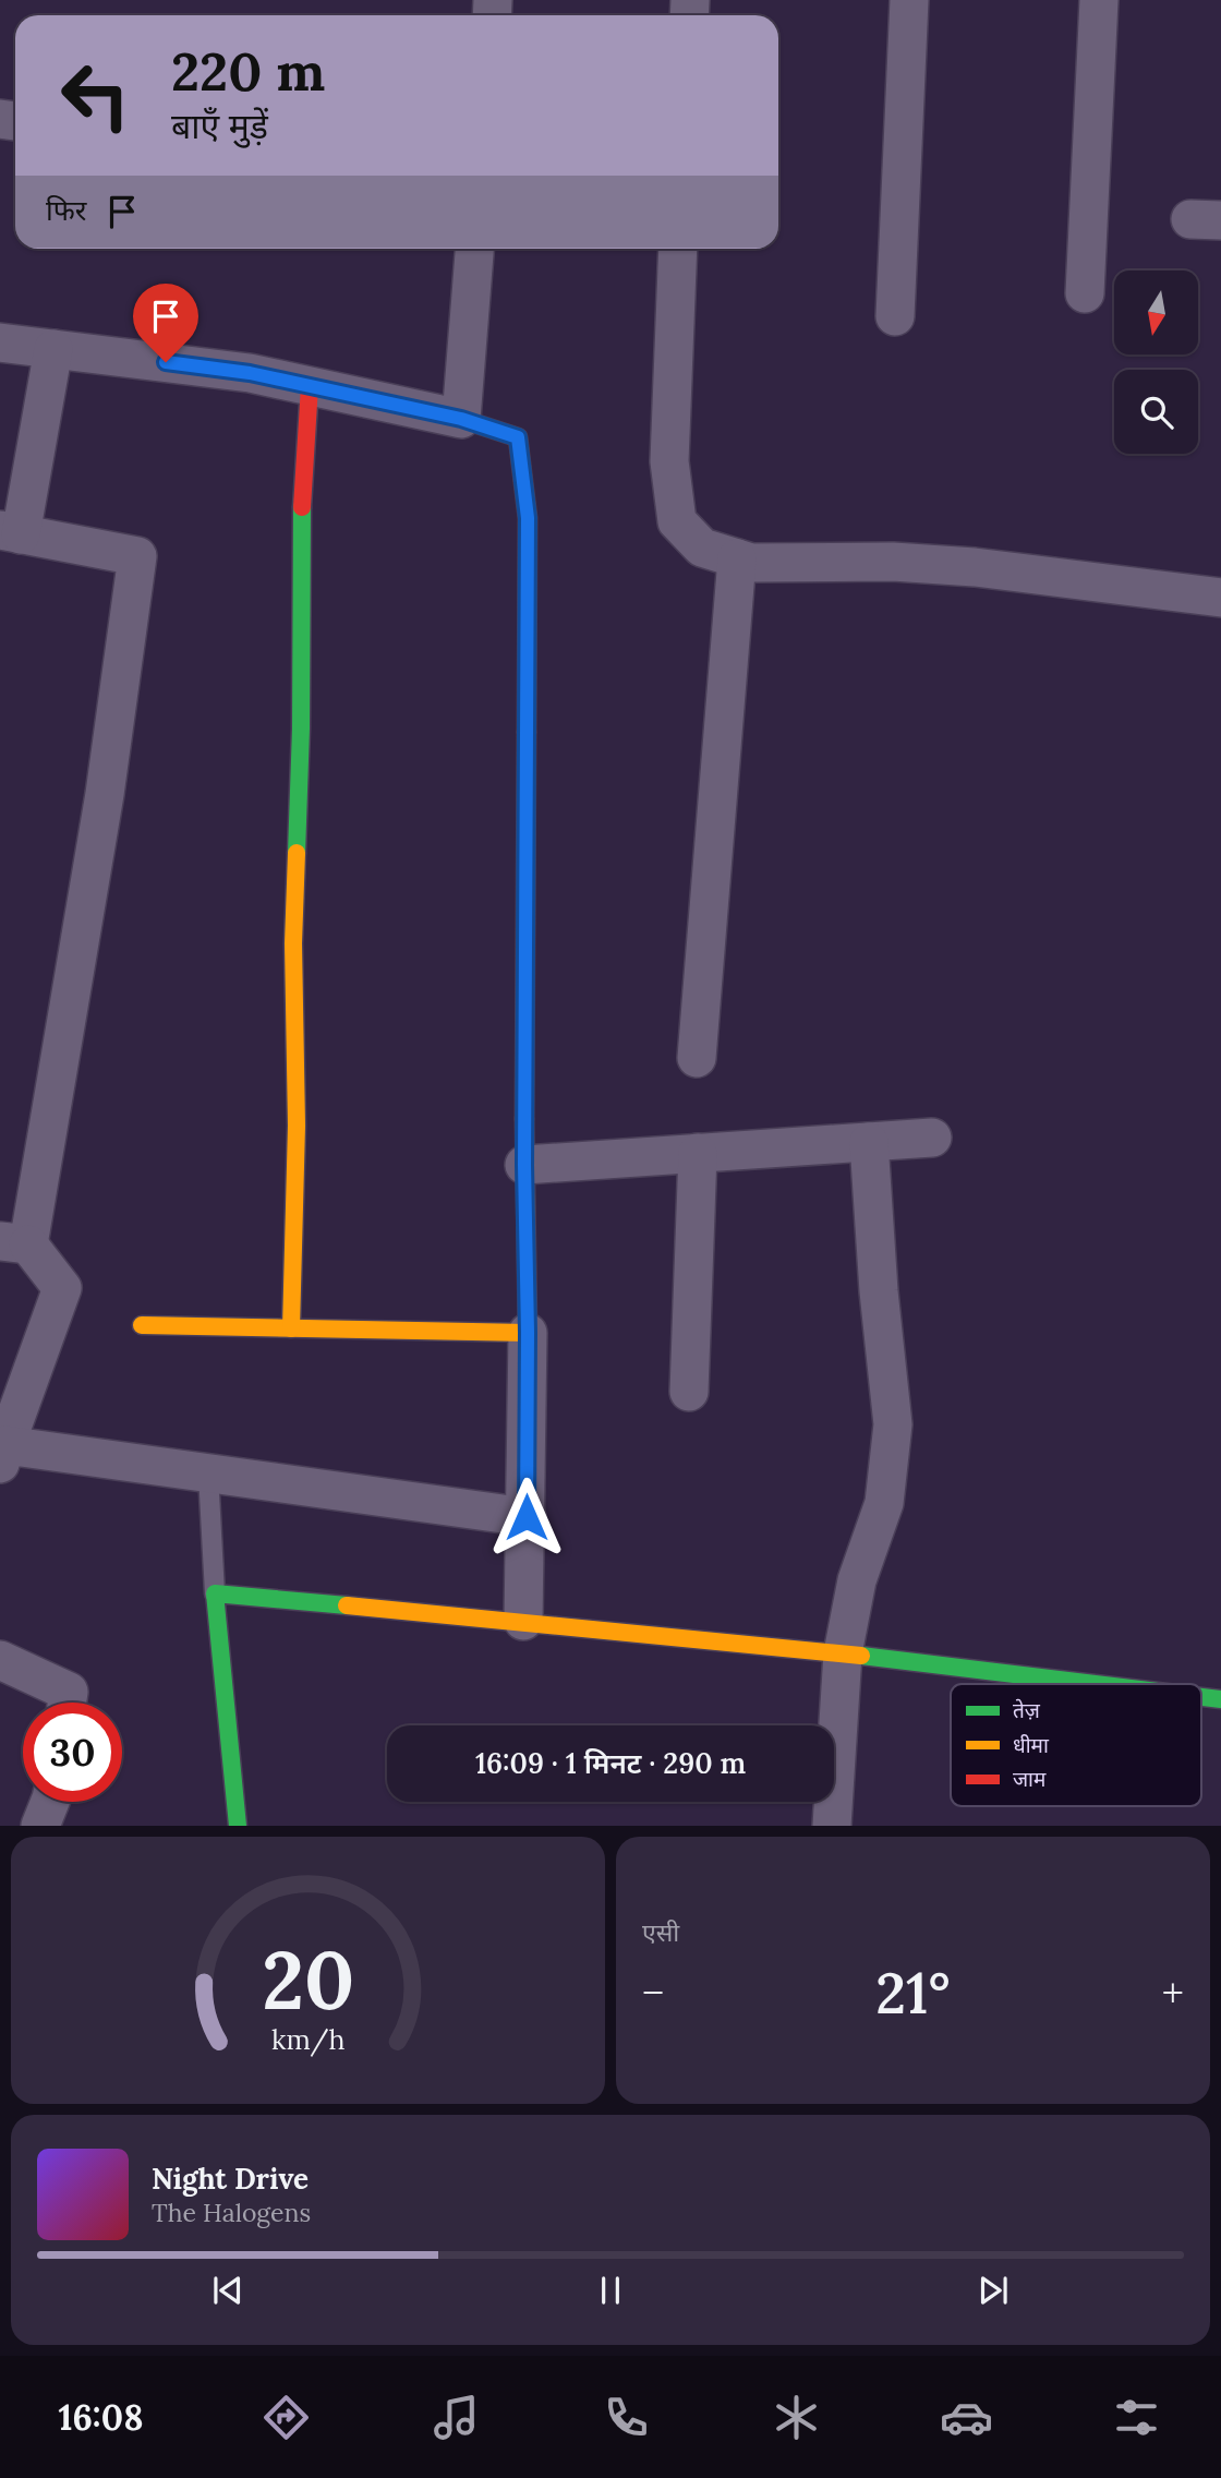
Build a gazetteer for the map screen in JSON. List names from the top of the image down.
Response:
{
  "legend": ["तेज़", "धीमा", "जाम"],
  "north": "bottom",
  "page": {
    "turn": ["220 m", "बाएँ मुड़ें"],
    "then": "फिर",
    "limit": "30",
    "trip": "16:09 · 1 मिनट · 290 m",
    "tile": "एसी",
    "heat": ["−", "21°", "+"],
    "song": ["Night Drive", "The Halogens"],
    "tabs": "16:08",
    "gauge": ["20", "km/h"]
  }
}
